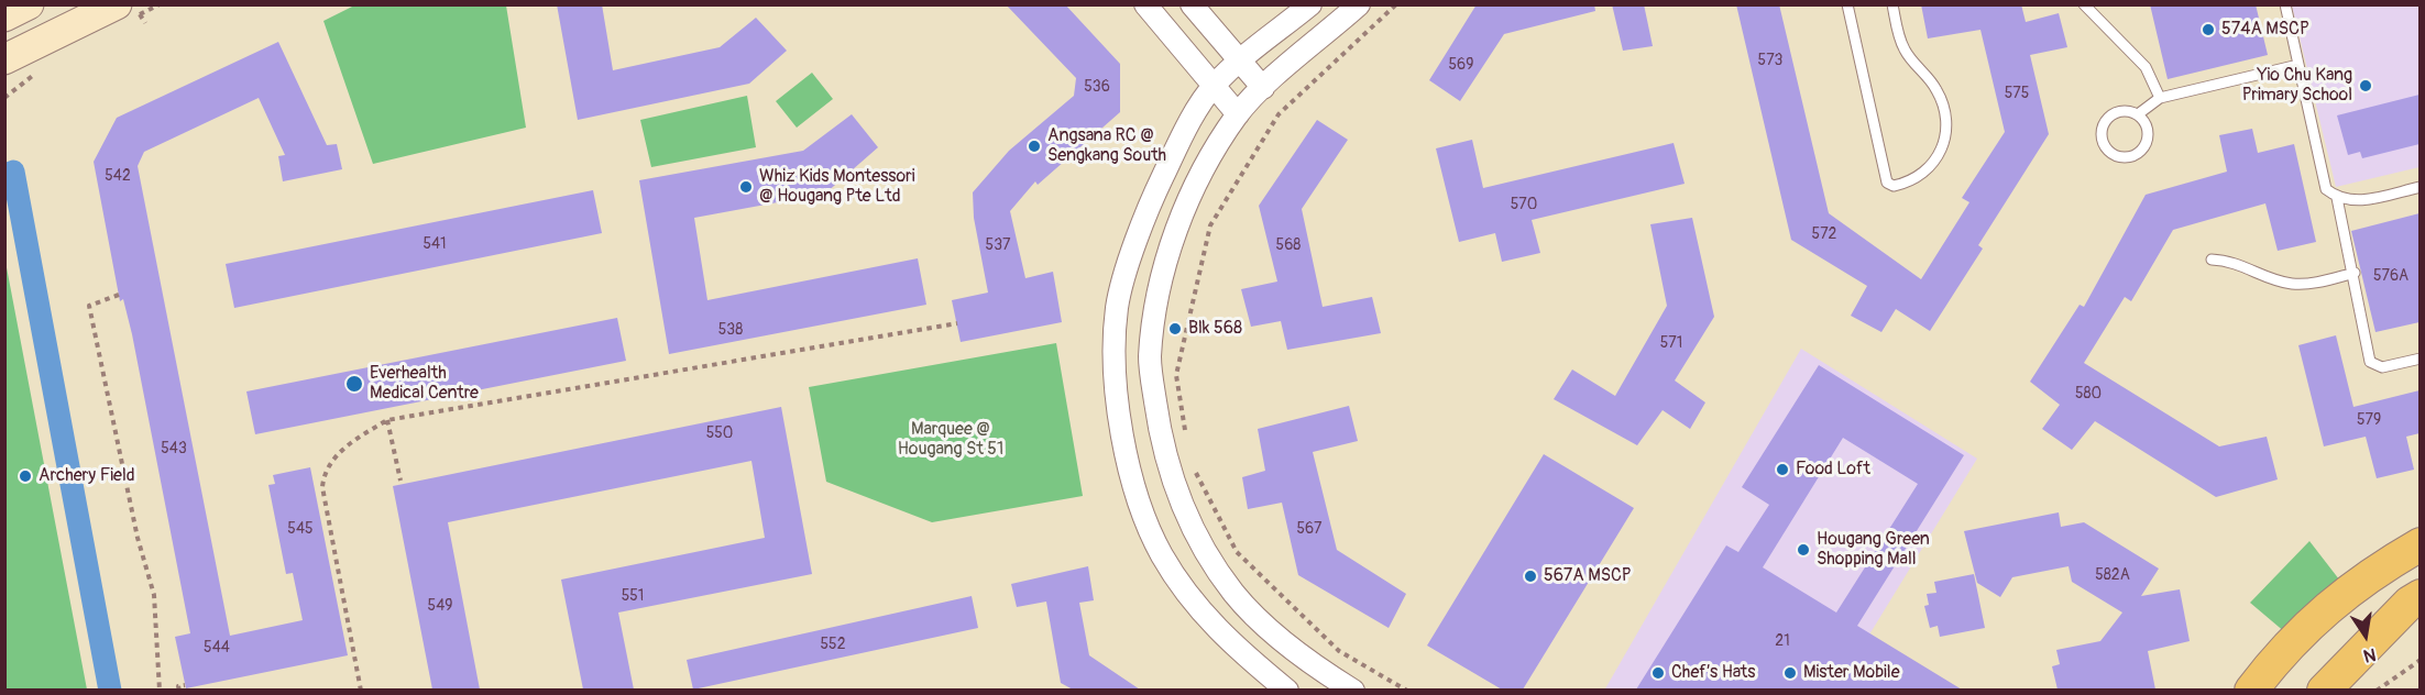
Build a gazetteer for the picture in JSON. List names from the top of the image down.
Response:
{
  "parks": ["Marquee @ Hougang St 51"],
  "places": [
    "574A MSCP",
    "Yio Chu Kang Primary School",
    "Angsana RC @ Sengkang South",
    "Whiz Kids Montessori @ Hougang Pte Ltd",
    "Blk 568",
    "Everhealth Medical Centre",
    "Food Loft",
    "Archery Field",
    "Hougang Green Shopping Mall",
    "567A MSCP",
    "Chef’s Hats",
    "Mister Mobile"
  ],
  "house_numbers": [
    "573",
    "569",
    "536",
    "575",
    "542",
    "570",
    "572",
    "541",
    "537",
    "568",
    "576A",
    "538",
    "571",
    "580",
    "579",
    "550",
    "543",
    "545",
    "567",
    "582A",
    "551",
    "549",
    "21",
    "552",
    "544"
  ],
  "north": "bottom"
}
